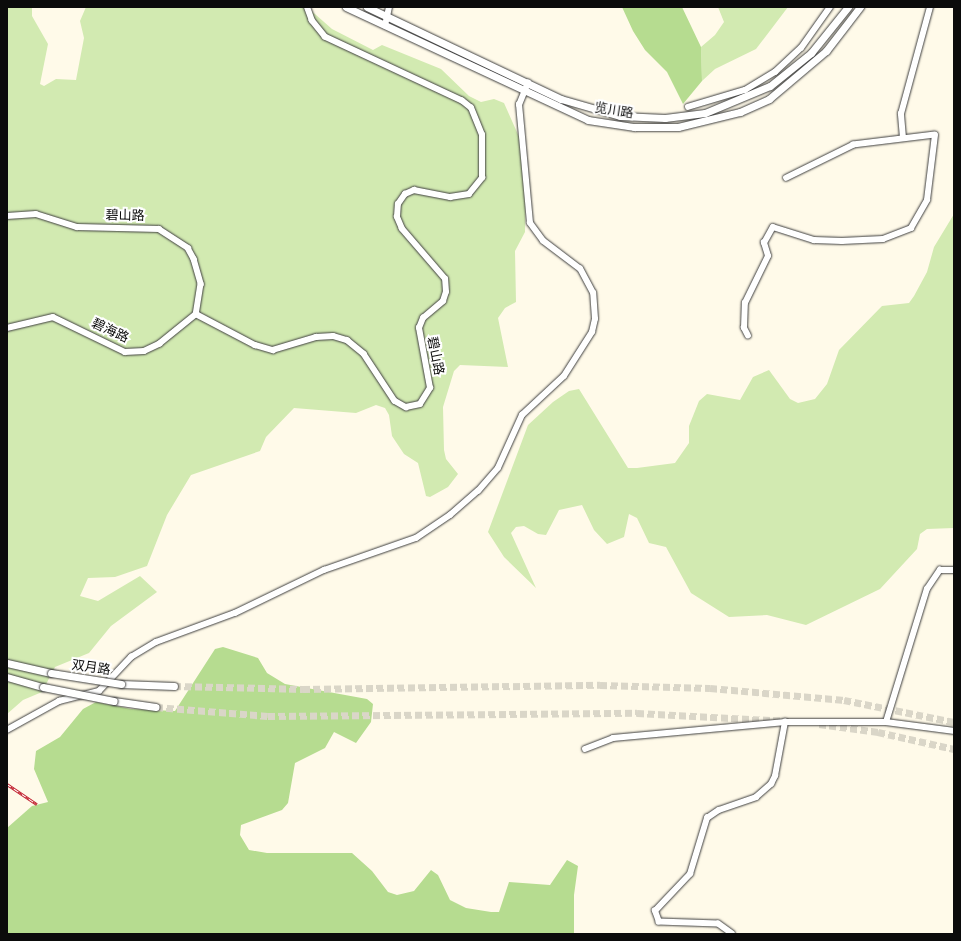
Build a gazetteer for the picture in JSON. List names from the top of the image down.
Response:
{
  "streets": {
    "street": [
      "览川路",
      "碧山路",
      "碧海路",
      "双月路"
    ]
  },
  "crossings": [
    ["碧山路", "碧海路"]
  ]
}
